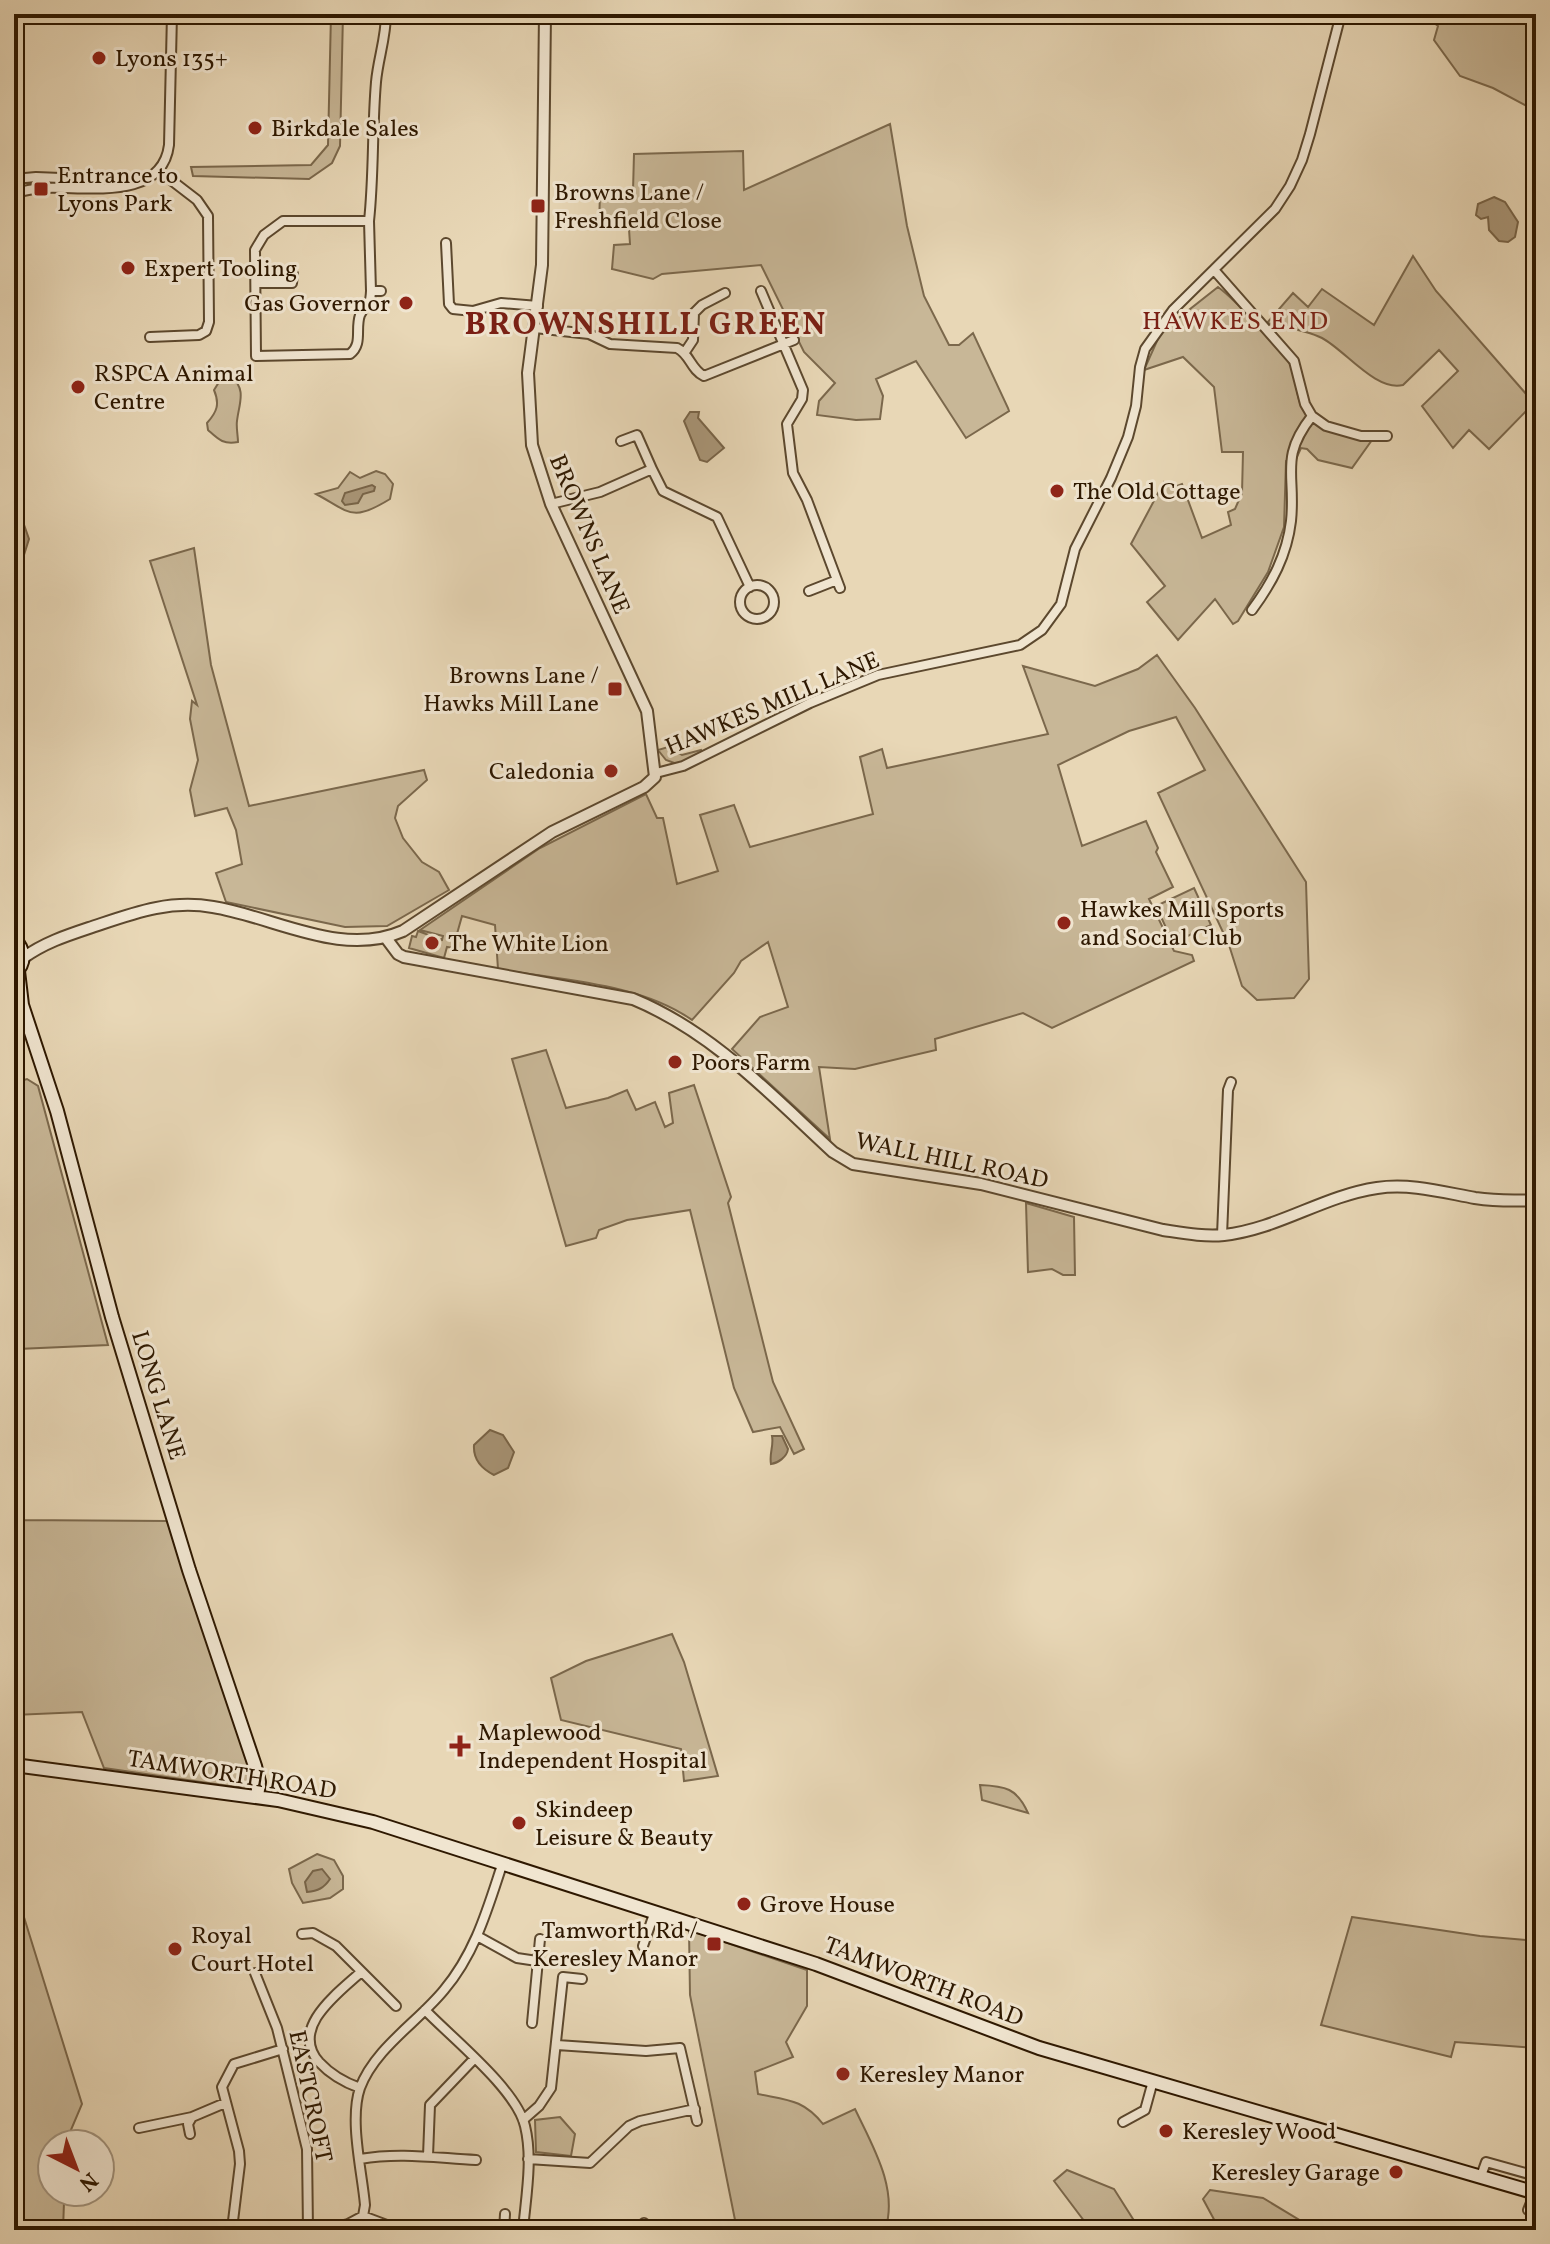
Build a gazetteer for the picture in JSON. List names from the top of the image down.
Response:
{
  "streets": {
    "main road": ["LONG LANE", "TAMWORTH ROAD"],
    "street": [
      "BROWNS LANE",
      "HAWKES MILL LANE",
      "WALL HILL ROAD",
      "EASTCROFT"
    ]
  },
  "crossings": [
    ["BROWNS LANE", "HAWKES MILL LANE"],
    ["HAWKES MILL LANE", "WALL HILL ROAD"],
    ["LONG LANE", "TAMWORTH ROAD"]
  ],
  "districts": ["HAWKES END", "BROWNSHILL GREEN"],
  "places": {
    "other": [
      "Lyons 135+",
      "Birkdale Sales",
      "Expert Tooling",
      "Gas Governor",
      "RSPCA Animal Centre",
      "The Old Cottage",
      "Caledonia",
      "Hawkes Mill Sports and Social Club",
      "The White Lion",
      "Poors Farm",
      "Skindeep Leisure & Beauty",
      "Grove House",
      "Royal Court Hotel",
      "Keresley Manor",
      "Keresley Wood",
      "Keresley Garage"
    ],
    "transit": [
      "Entrance to Lyons Park",
      "Browns Lane / Freshfield Close",
      "Browns Lane / Hawks Mill Lane",
      "Tamworth Rd / Keresley Manor"
    ],
    "health": ["Maplewood Independent Hospital"]
  },
  "north": "bottom right"
}
